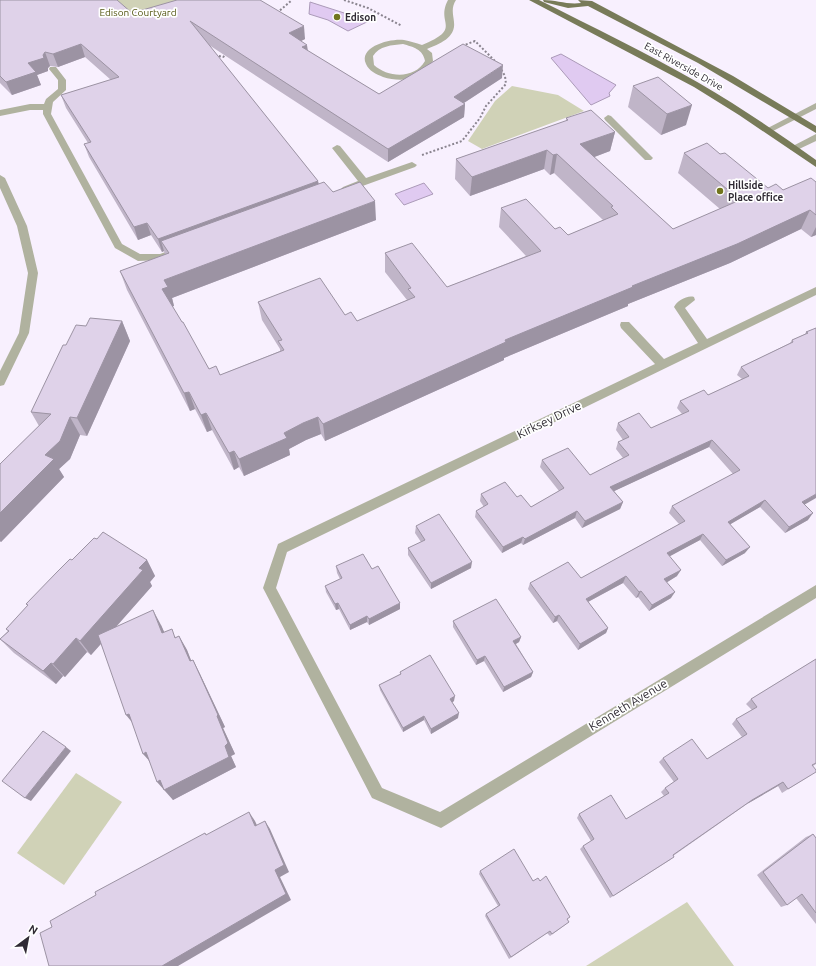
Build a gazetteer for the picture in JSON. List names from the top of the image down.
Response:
{
  "streets": {
    "main road": ["East Riverside Drive"],
    "street": ["Kirksey Drive", "Kenneth Avenue"]
  },
  "crossings": [
    ["Kirksey Drive", "Kenneth Avenue"]
  ],
  "parks": ["Edison Courtyard"],
  "places": ["Edison", "Hillside Place office"],
  "north": "top right"
}
